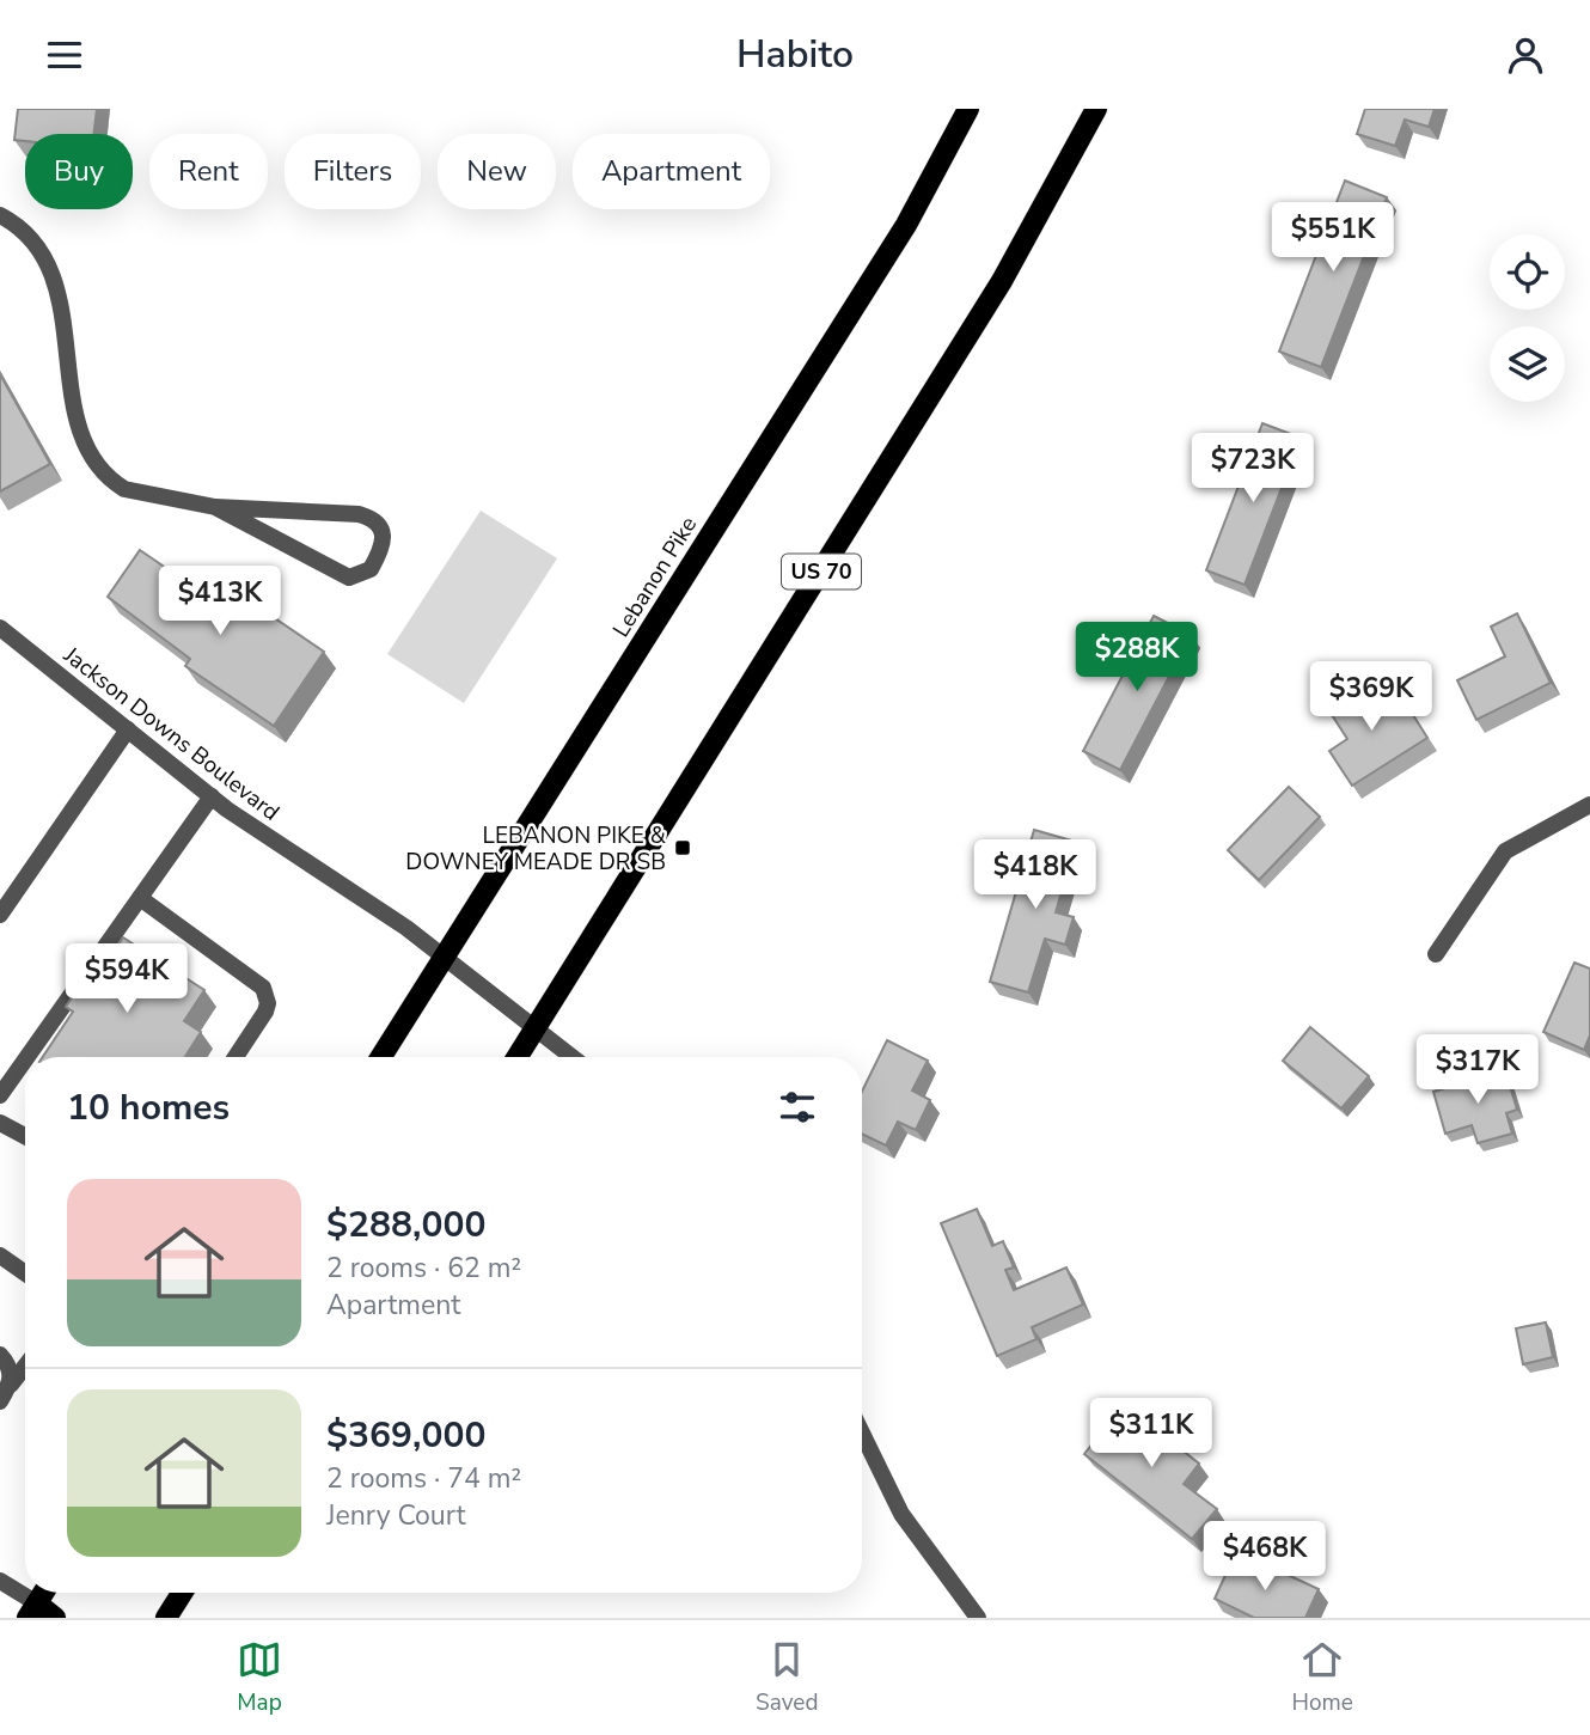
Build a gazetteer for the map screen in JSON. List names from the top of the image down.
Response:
{
  "streets": {
    "main road": ["US 70", "Lebanon Pike"],
    "street": ["Jackson Downs Boulevard"]
  },
  "crossings": [
    ["US 70", "Jackson Downs Boulevard"],
    ["Lebanon Pike", "Jackson Downs Boulevard"]
  ],
  "places": {
    "transit": ["LEBANON PIKE & DOWNEY MEADE DR SB"]
  },
  "page": {
    "header": "Habito",
    "chip": [
      "Buy",
      "Rent",
      "Filters",
      "New",
      "Apartment"
    ],
    "price": [
      "$551K",
      "$723K",
      "$413K",
      "$288K",
      "$369K",
      "$418K",
      "$594K",
      "$317K",
      "$311K",
      "$468K"
    ],
    "heading": "10 homes",
    "list": [
      {
        "name": "$288,000",
        "note": "2 rooms · 62 m² · Apartment"
      },
      {
        "name": "$369,000",
        "note": "2 rooms · 74 m² · Jenry Court"
      }
    ],
    "tabs": ["Map", "Saved", "Home"]
  }
}
